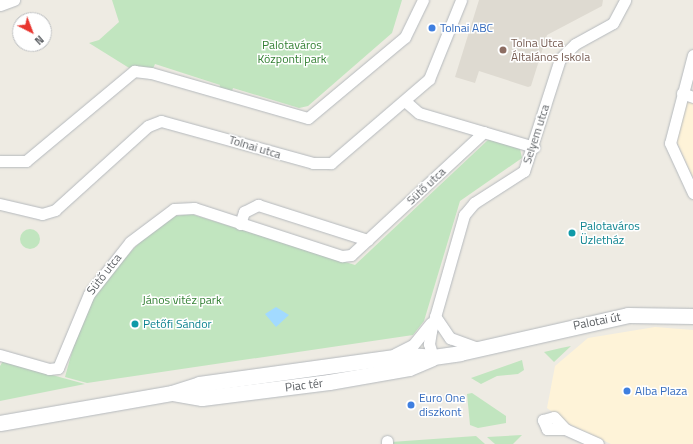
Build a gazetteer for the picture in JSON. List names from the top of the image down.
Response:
{
  "streets": {
    "main road": ["Palotai út", "Piac tér"],
    "street": ["Selyem utca", "Tolnai utca", "Sütő utca"]
  },
  "crossings": [
    ["Selyem utca", "Piac tér"],
    ["Palotai út", "Piac tér"]
  ],
  "parks": ["Palotaváros Központi park", "János vitéz park"],
  "places": [
    "Tolnai ABC",
    "Tolna Utca Általános Iskola",
    "Palotaváros Üzletház",
    "Petőfi Sándor",
    "Alba Plaza",
    "Euro One diszkont"
  ],
  "north": "bottom right"
}
